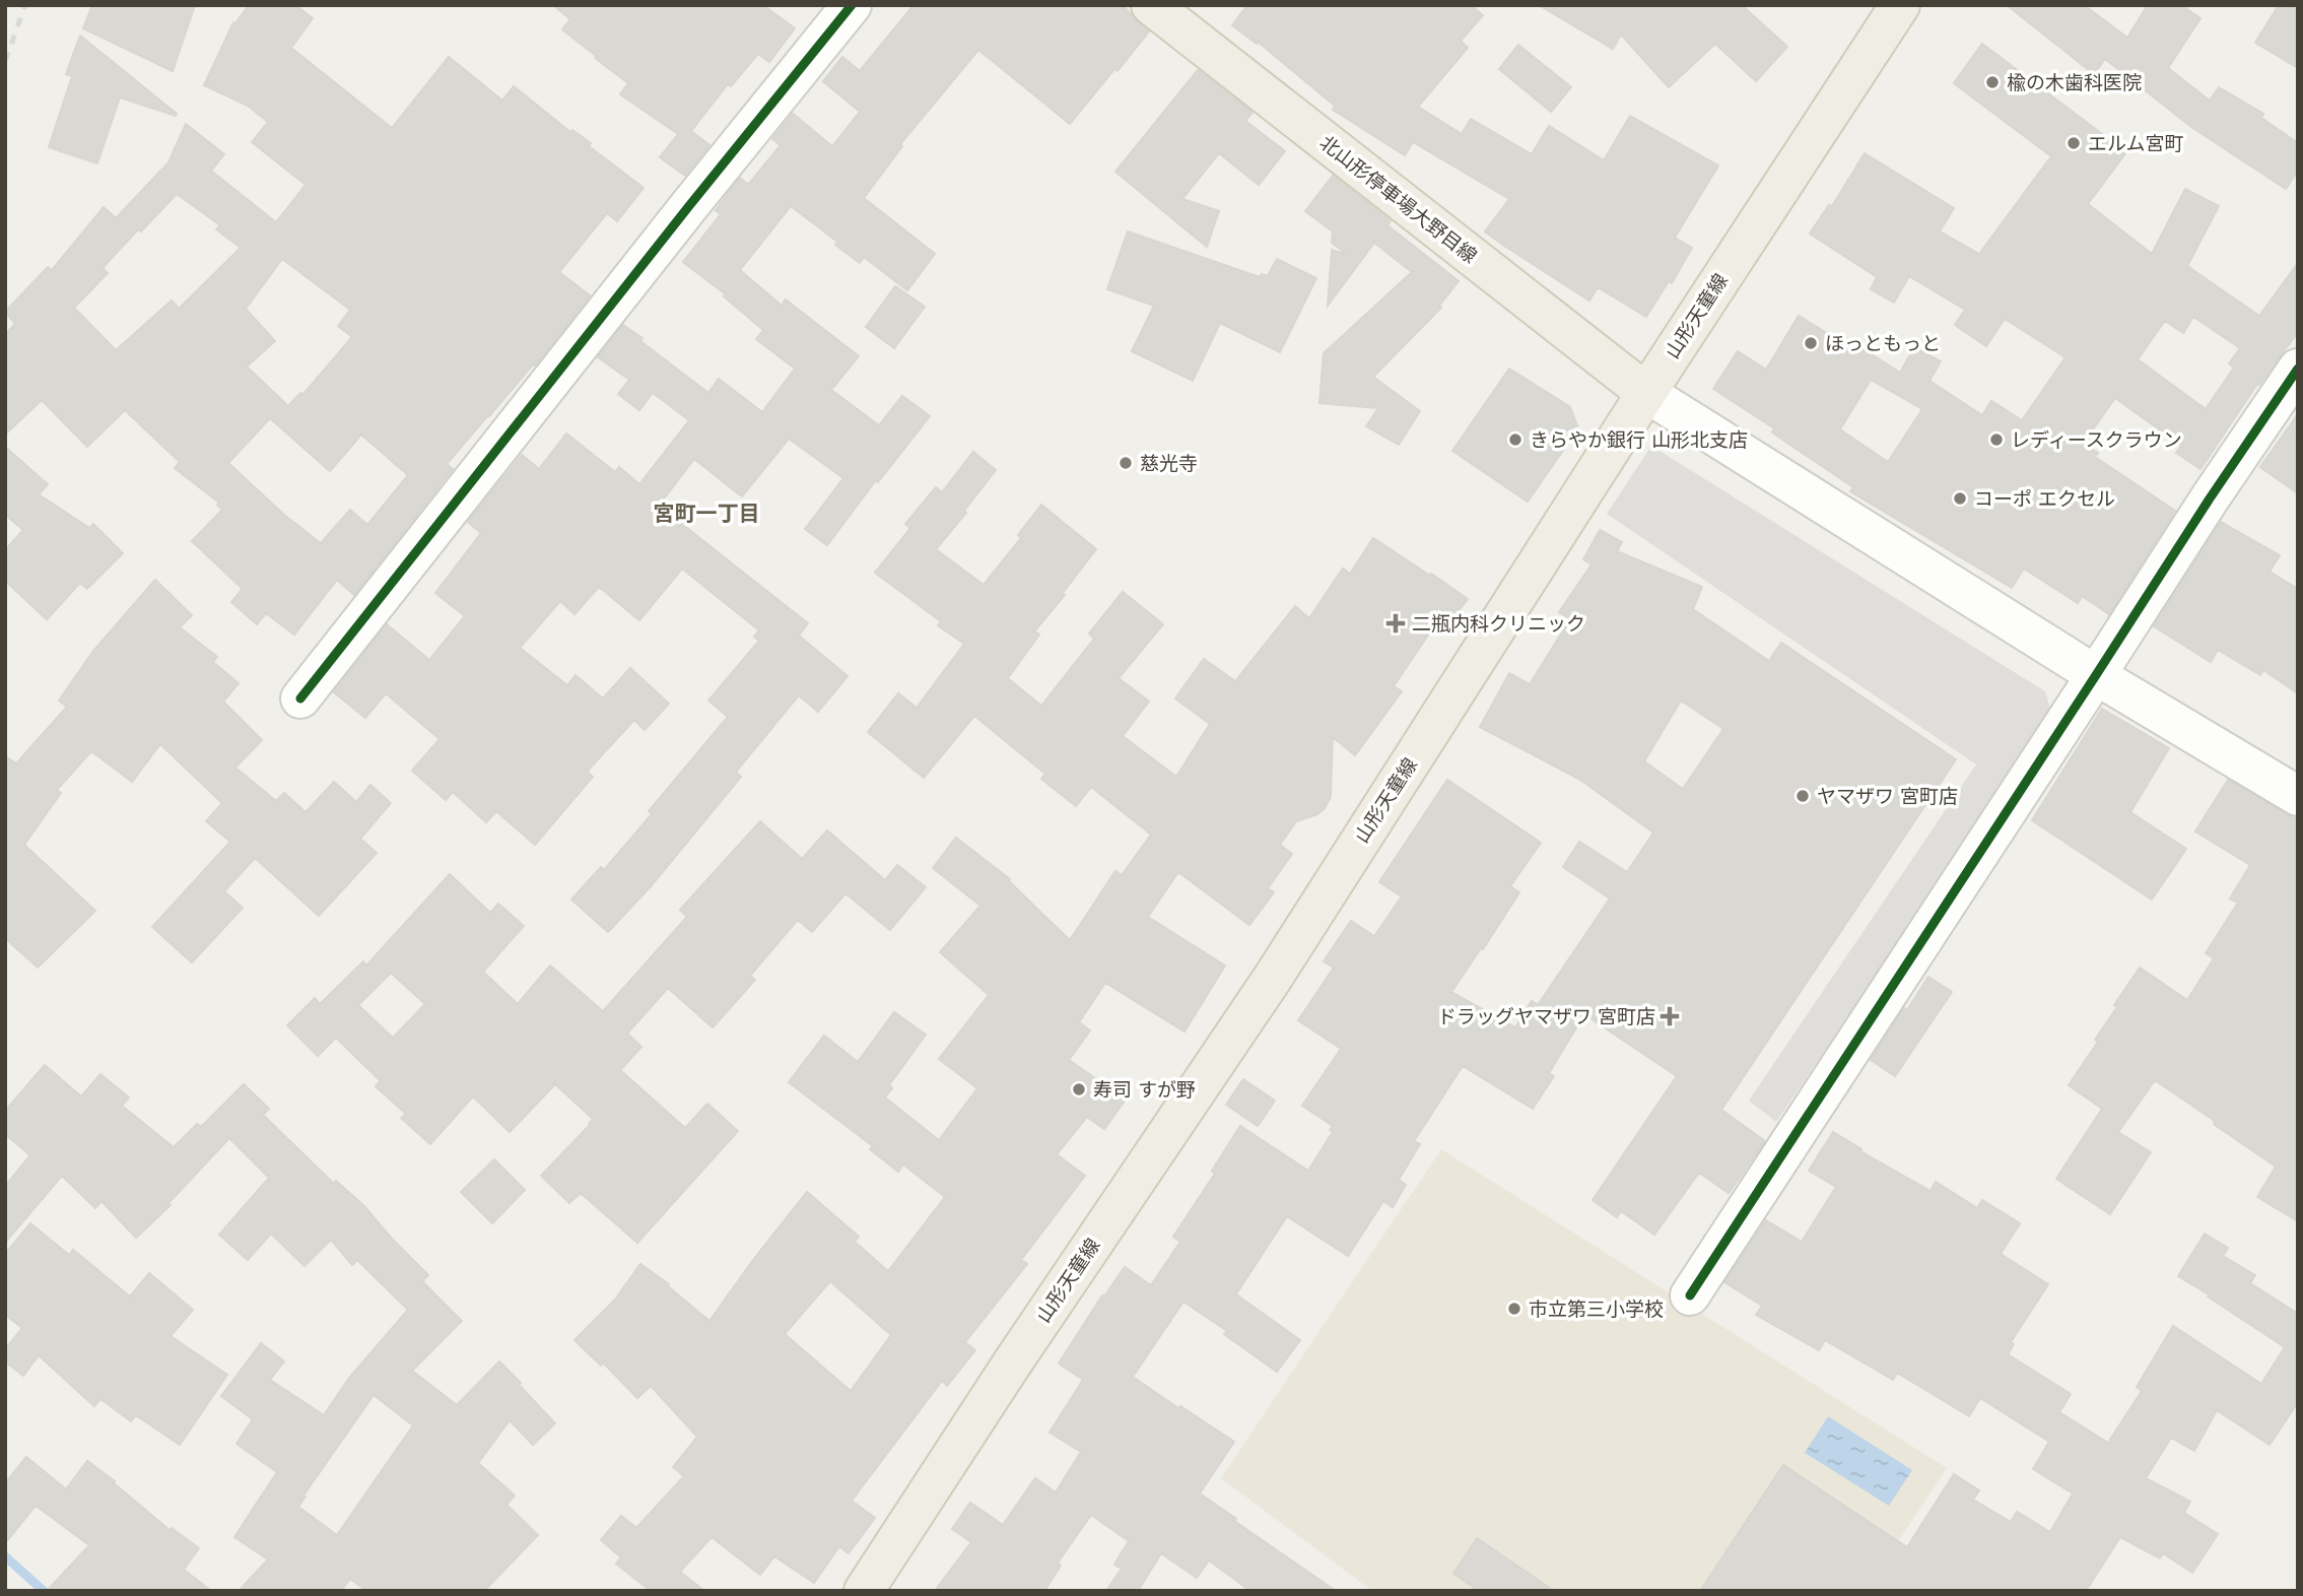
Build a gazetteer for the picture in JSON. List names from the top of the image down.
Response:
{
  "streets": {
    "main road": ["北山形停車場大野目線", "山形天童線"]
  },
  "crossings": [
    ["北山形停車場大野目線", "山形天童線"]
  ],
  "districts": ["宮町一丁目"],
  "places": {
    "other": [
      "楡の木歯科医院",
      "エルム宮町",
      "ほっともっと",
      "きらやか銀行 山形北支店",
      "レディースクラウン",
      "慈光寺",
      "コーポ エクセル",
      "ヤマザワ 宮町店",
      "寿司 すが野",
      "市立第三小学校"
    ],
    "health": ["二瓶内科クリニック", "ドラッグヤマザワ 宮町店"]
  }
}
